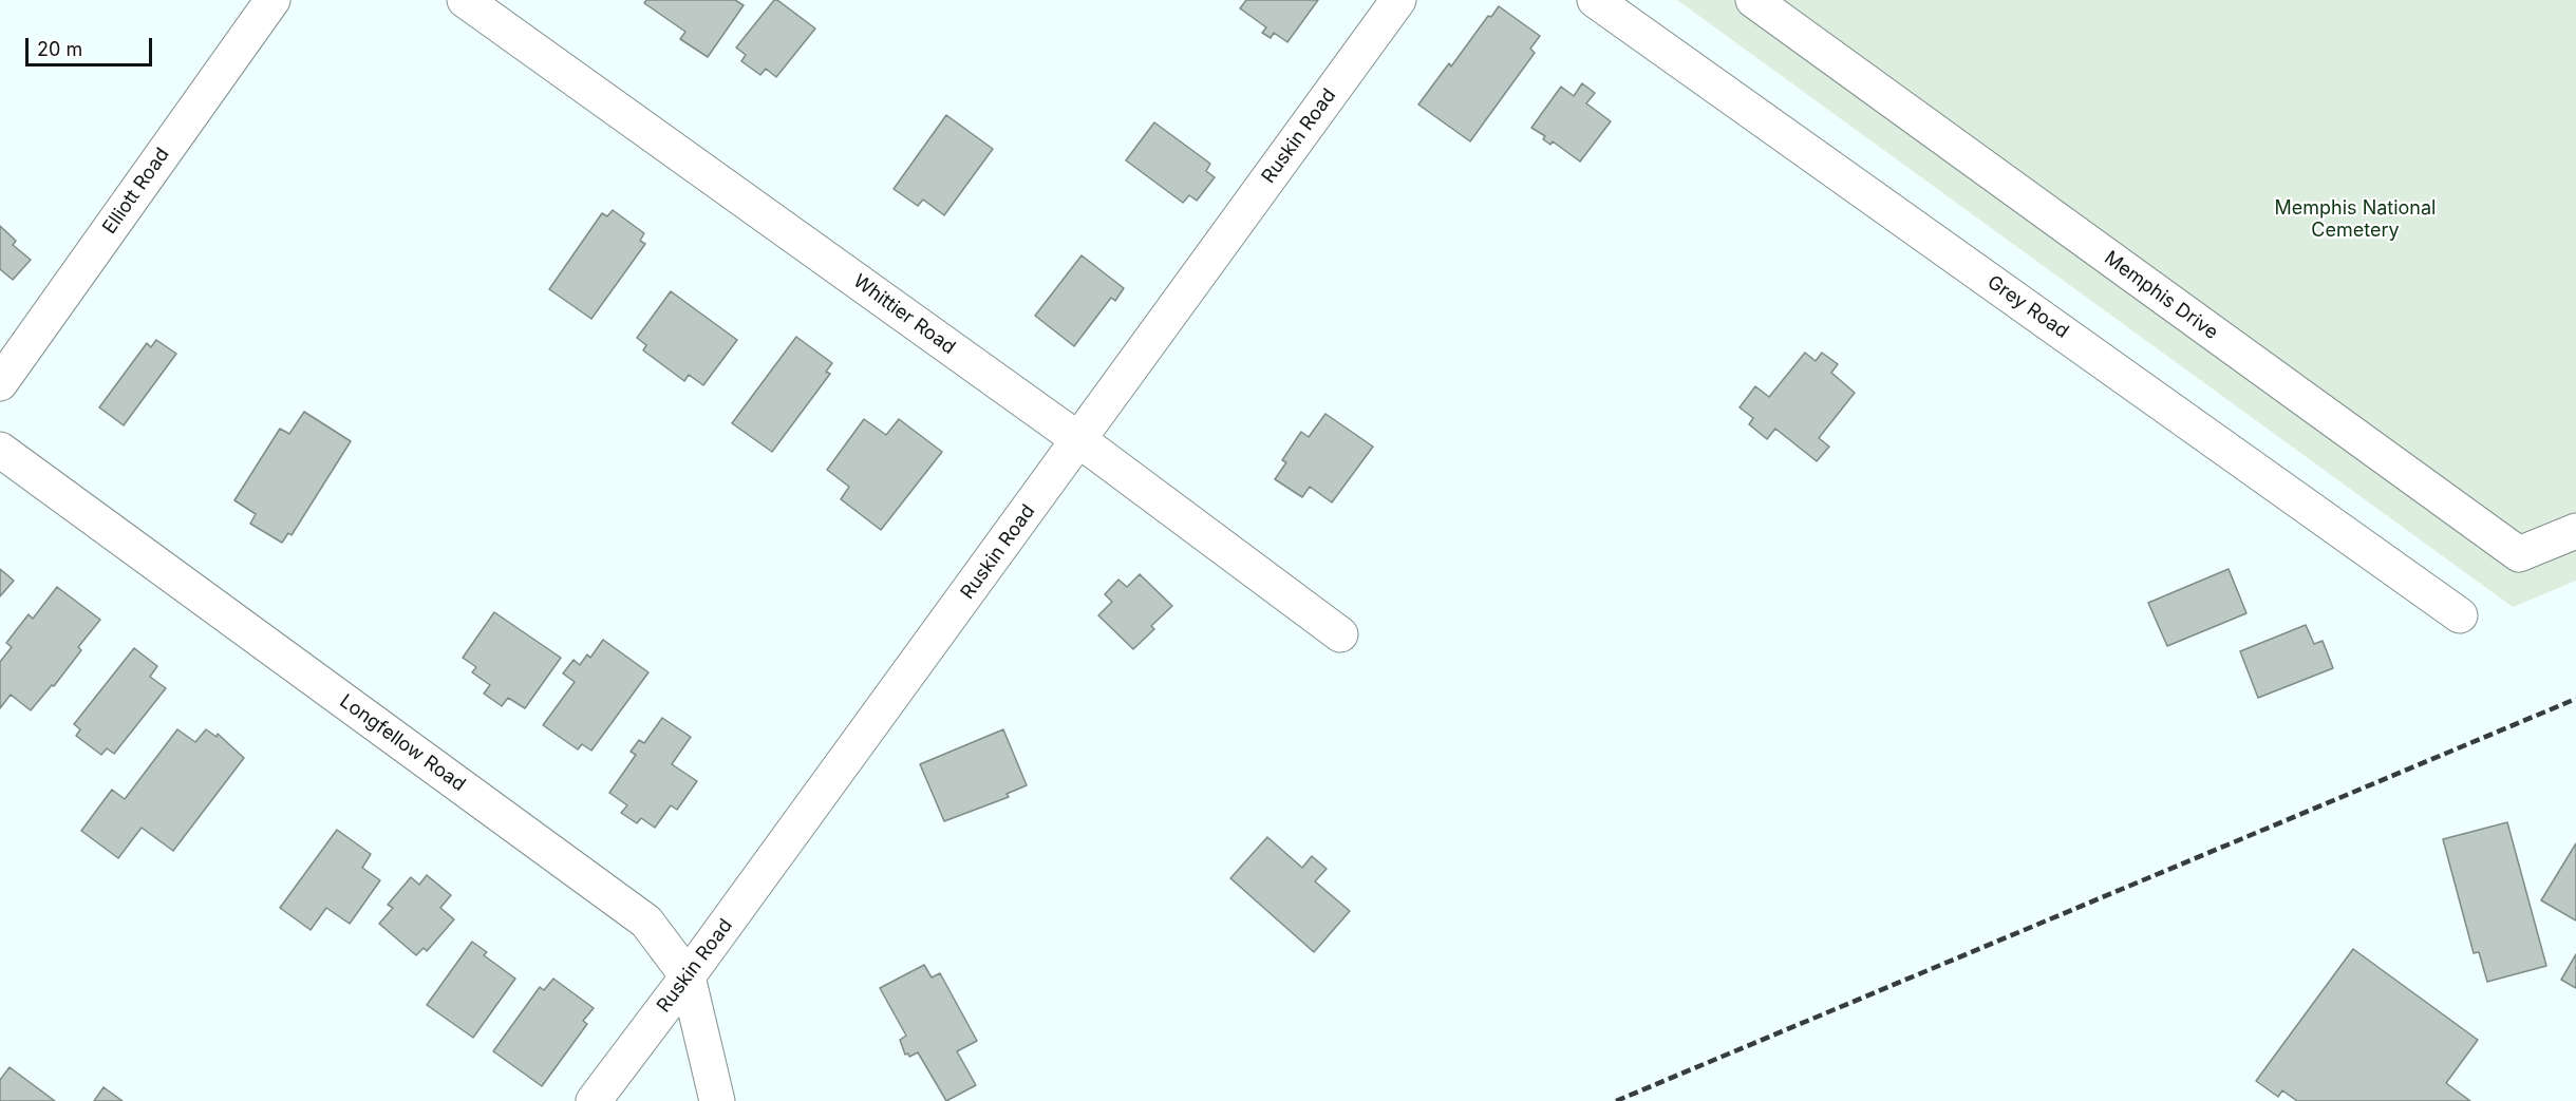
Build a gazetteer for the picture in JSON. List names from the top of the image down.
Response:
{
  "streets": {
    "street": [
      "Ruskin Road",
      "Elliott Road",
      "Memphis Drive",
      "Grey Road",
      "Whittier Road",
      "Longfellow Road"
    ]
  },
  "crossings": [
    ["Ruskin Road", "Whittier Road"],
    ["Ruskin Road", "Longfellow Road"]
  ],
  "parks": ["Memphis National Cemetery"],
  "scale_bar": "20 m"
}
